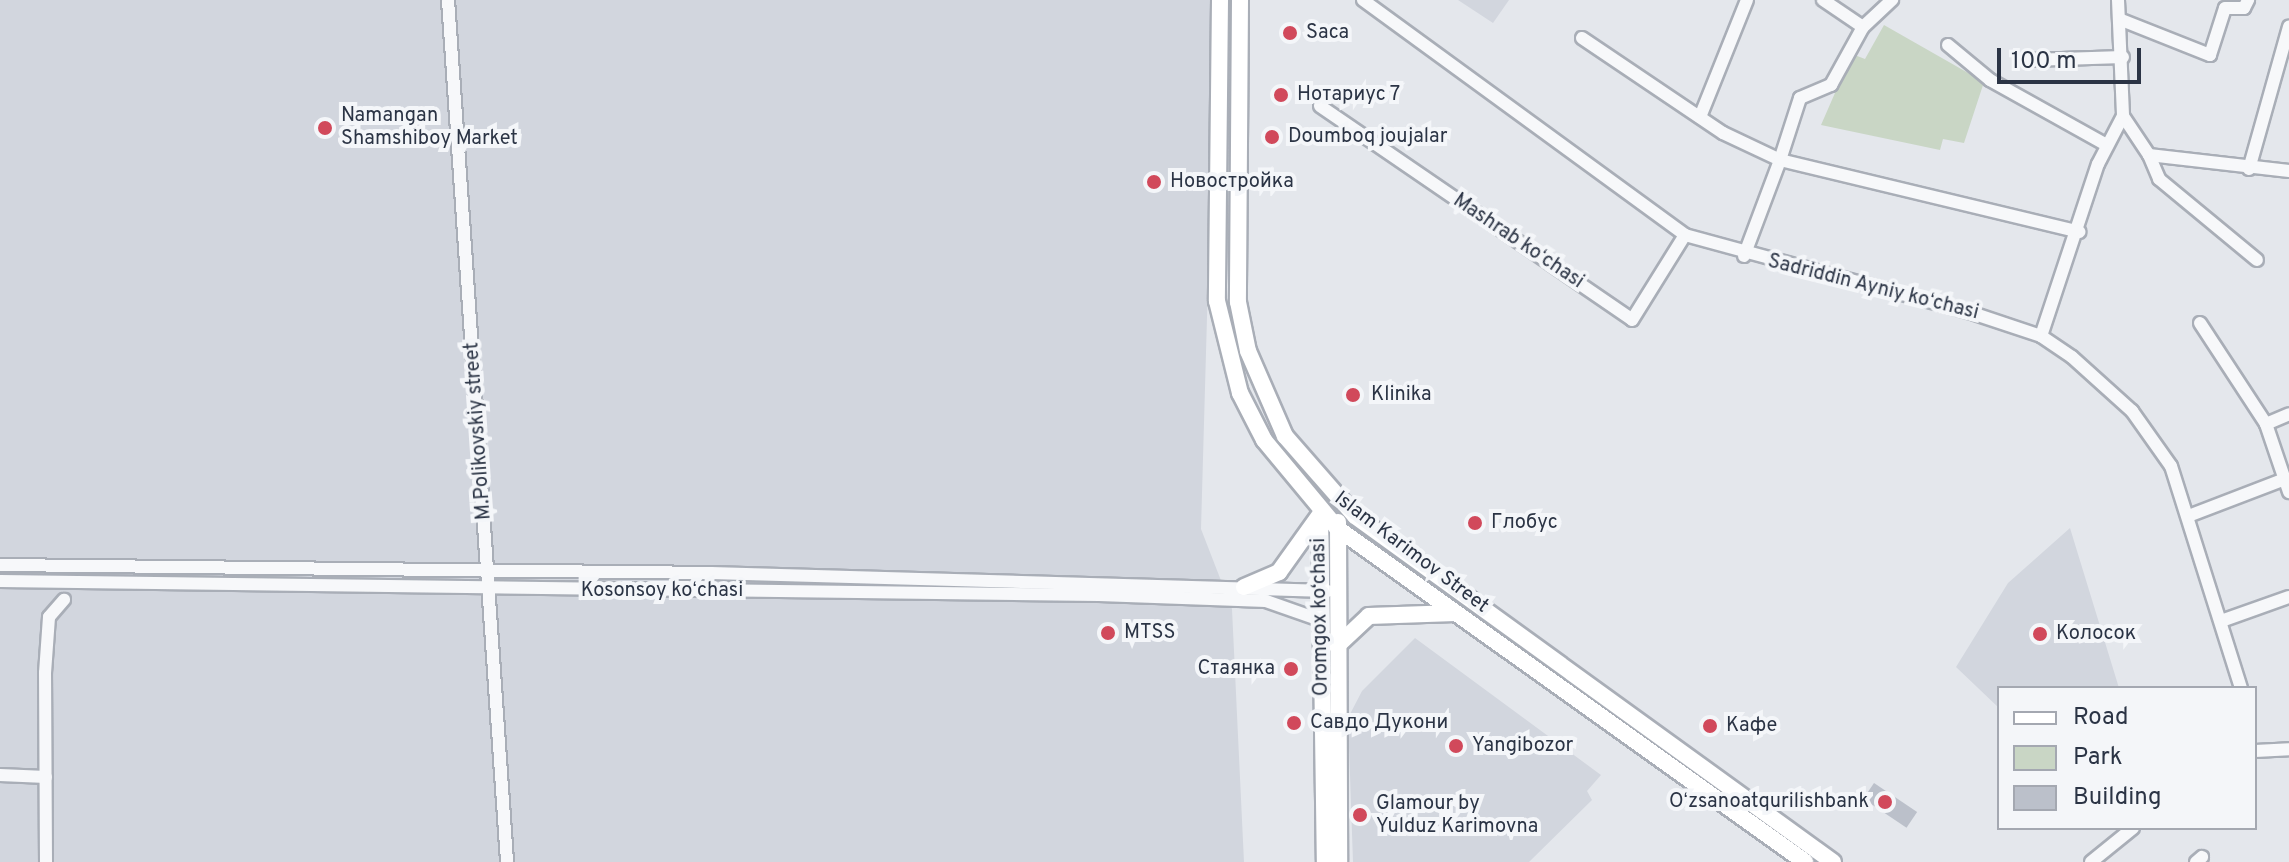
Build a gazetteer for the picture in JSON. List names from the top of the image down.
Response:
{
  "streets": {
    "main road": ["Islam Karimov Street", "Oromgox ko‘chasi"],
    "street": [
      "Mashrab koʻchasi",
      "Sadriddin Ayniy koʻchasi",
      "M.Polikovskiy street",
      "Kosonsoy koʻchasi"
    ]
  },
  "crossings": [
    ["Mashrab koʻchasi", "Sadriddin Ayniy koʻchasi"],
    ["M.Polikovskiy street", "Kosonsoy koʻchasi"],
    ["Islam Karimov Street", "Oromgox ko‘chasi"],
    ["Kosonsoy koʻchasi", "Oromgox ko‘chasi"]
  ],
  "places": [
    "Saca",
    "Нотариус 7",
    "Namangan Shamshiboy Market",
    "Doumboq joujalar",
    "Новостройка",
    "Klinika",
    "Глобус",
    "MTSS",
    "Колосок",
    "Стаянка",
    "Савдо Дукони",
    "Кафе",
    "Yangibozor",
    "Oʻzsanoatqurilishbank",
    "Glamour by Yulduz Karimovna"
  ],
  "legend": ["Road", "Park", "Building"],
  "scale_bar": "100 m"
}
